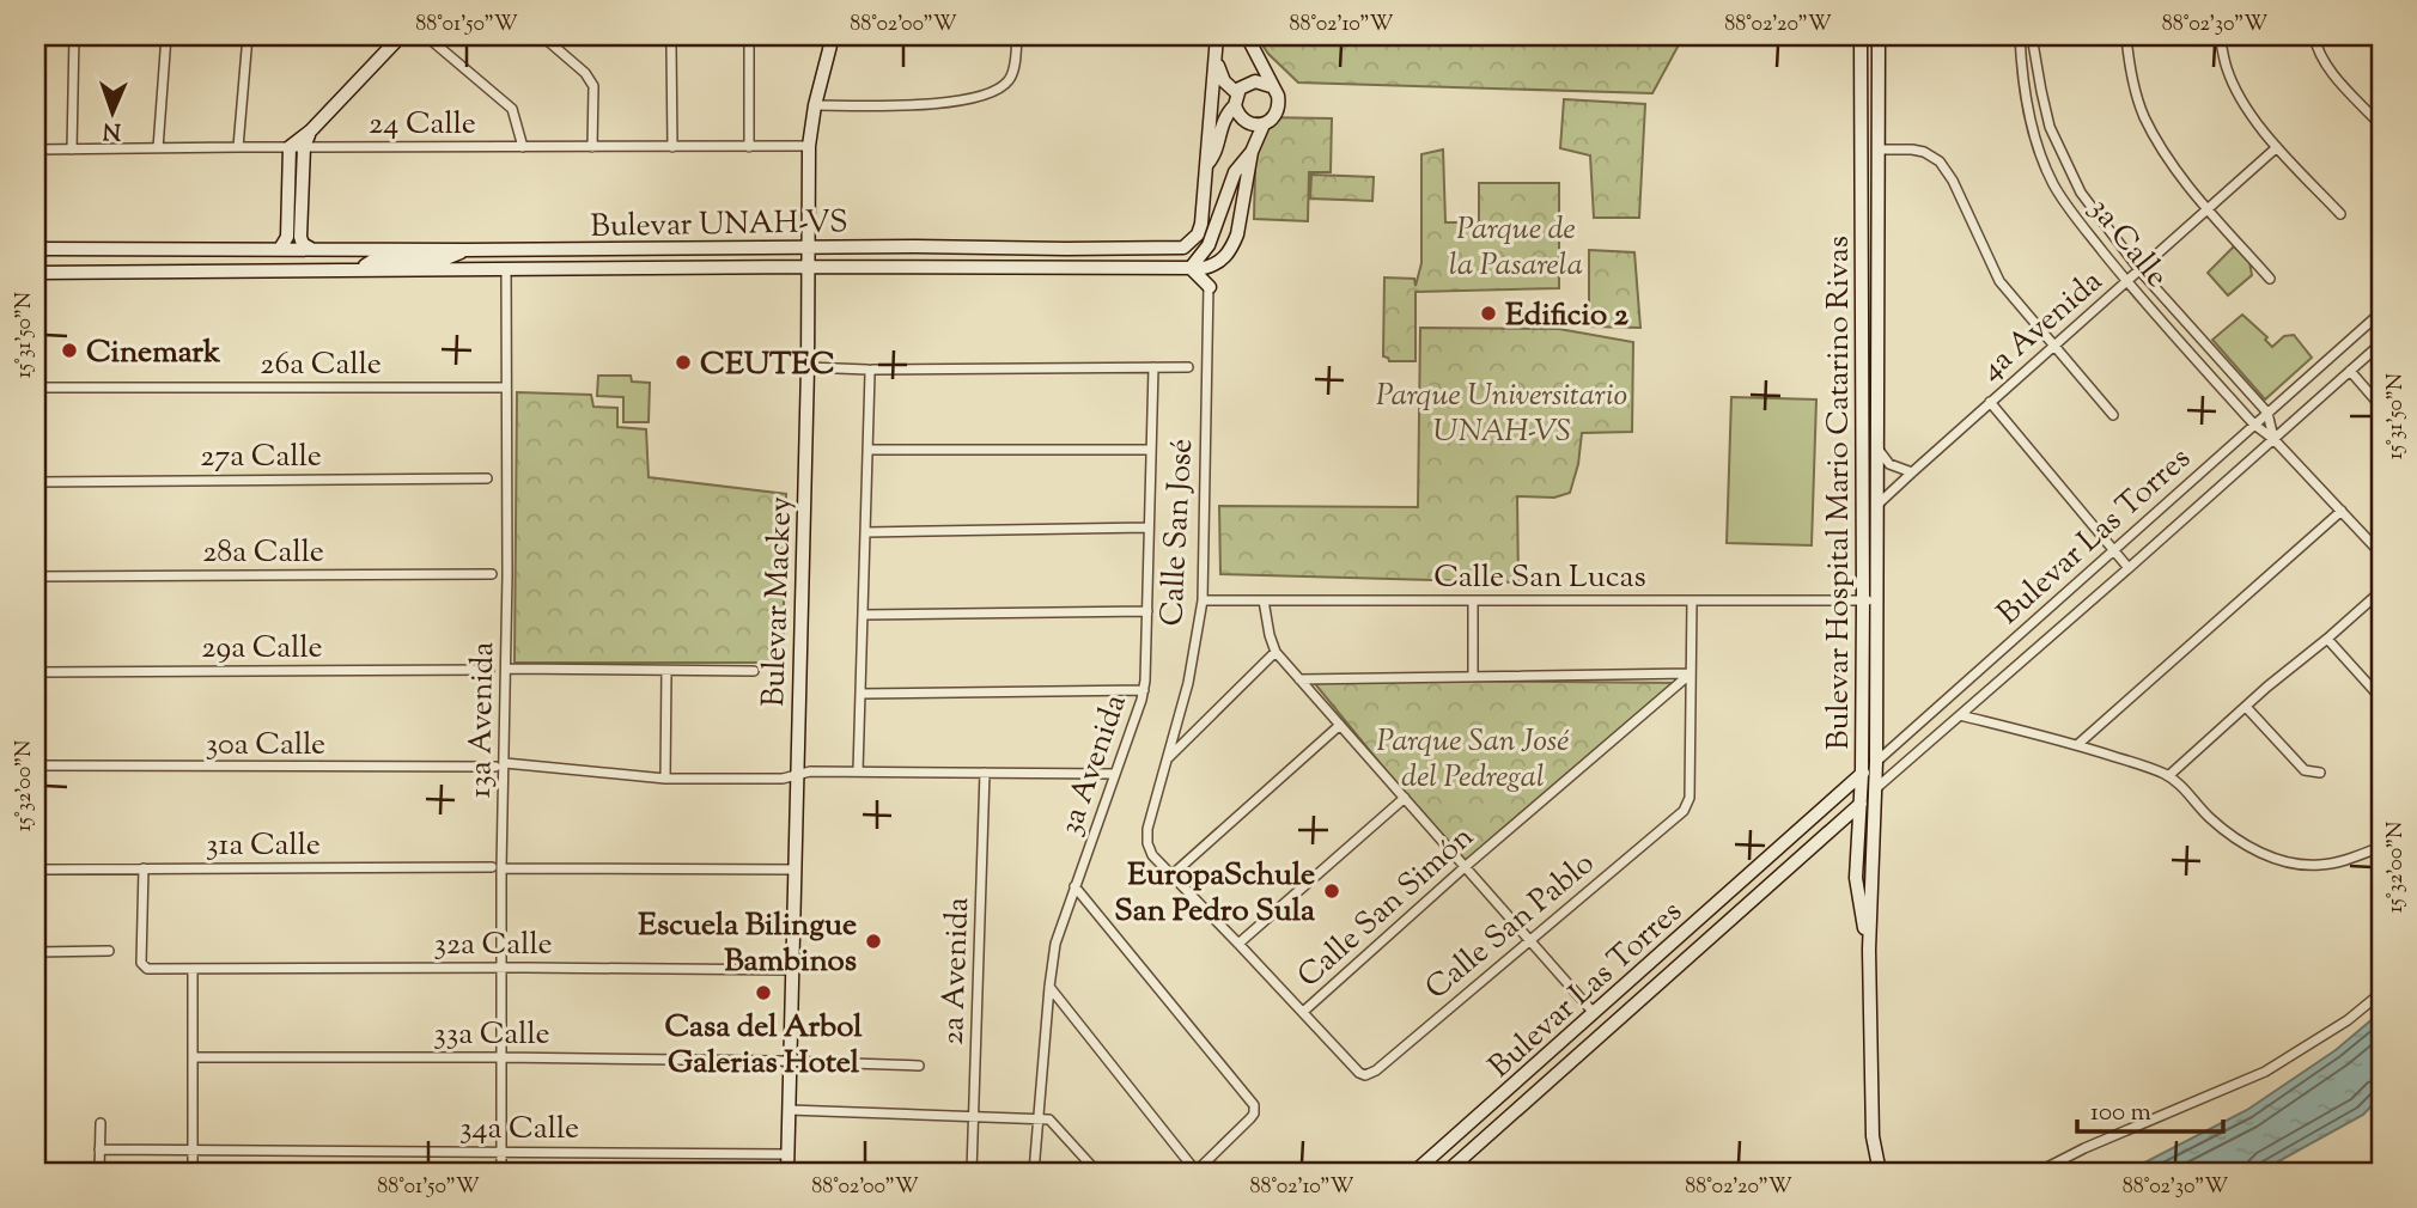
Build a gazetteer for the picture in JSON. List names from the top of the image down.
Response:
{
  "streets": {
    "main road": [
      "Bulevar UNAH-VS",
      "Bulevar Hospital Mario Catarino Rivas",
      "Bulevar Las Torres",
      "Bulevar Mackey"
    ],
    "street": [
      "24 Calle",
      "3a Calle",
      "4a Avenida",
      "26a Calle",
      "27a Calle",
      "Calle San José",
      "28a Calle",
      "Calle San Lucas",
      "29a Calle",
      "13a Avenida",
      "30a Calle",
      "3a Avenida",
      "31a Calle",
      "Calle San Simón",
      "Calle San Pablo",
      "32a Calle",
      "2a Avenida",
      "33a Calle",
      "34a Calle"
    ]
  },
  "crossings": [
    ["24 Calle", "Bulevar Mackey"],
    ["Bulevar UNAH-VS", "Bulevar Mackey"],
    ["Bulevar UNAH-VS", "13a Avenida"],
    ["3a Calle", "4a Avenida"],
    ["3a Calle", "Bulevar Las Torres"],
    ["4a Avenida", "Bulevar Hospital Mario Catarino Rivas"],
    ["26a Calle", "13a Avenida"],
    ["Bulevar Hospital Mario Catarino Rivas", "Bulevar Las Torres"],
    ["Bulevar Hospital Mario Catarino Rivas", "Calle San Lucas"],
    ["Calle San José", "Calle San Lucas"],
    ["Bulevar Mackey", "30a Calle"],
    ["Bulevar Mackey", "31a Calle"],
    ["Bulevar Mackey", "32a Calle"],
    ["Bulevar Mackey", "33a Calle"],
    ["Bulevar Mackey", "34a Calle"],
    ["13a Avenida", "30a Calle"],
    ["13a Avenida", "31a Calle"],
    ["13a Avenida", "32a Calle"],
    ["13a Avenida", "33a Calle"],
    ["13a Avenida", "34a Calle"],
    ["30a Calle", "3a Avenida"],
    ["30a Calle", "2a Avenida"],
    ["31a Calle", "32a Calle"],
    ["Calle San Simón", "Calle San Pablo"]
  ],
  "parks": ["Parque de la Pasarela", "Parque Universitario UNAH-VS", "Parque San José del Pedregal"],
  "places": [
    "Edificio 2",
    "Cinemark",
    "CEUTEC",
    "EuropaSchule San Pedro Sula",
    "Escuela Bilingue Bambinos",
    "Casa del Arbol Galerias Hotel"
  ],
  "scale_bar": "100 m",
  "north": "bottom",
  "coordinates": [
    "88°01'50\"W",
    "88°02'00\"W",
    "88°02'10\"W",
    "88°02'20\"W",
    "88°02'30\"W",
    "15°31'50\"N",
    "15°32'00\"N"
  ]
}
